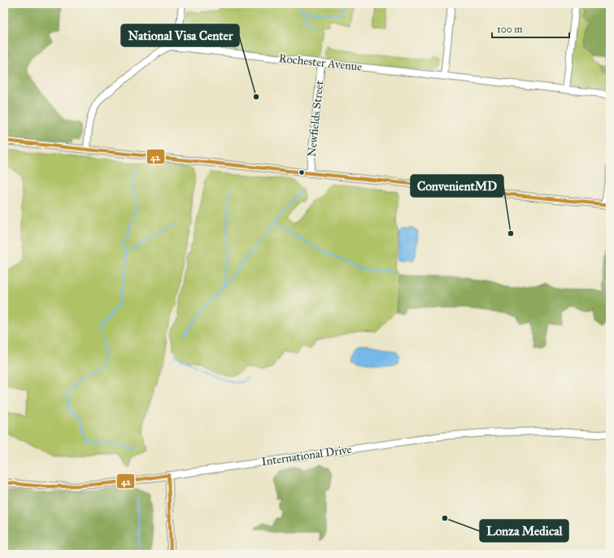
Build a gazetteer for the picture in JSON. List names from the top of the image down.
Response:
{
  "streets": {
    "street": ["Rochester Avenue", "Newfields Street", "International Drive"]
  },
  "crossings": [
    ["Rochester Avenue", "Newfields Street"]
  ],
  "places": ["National Visa Center", "ConvenientMD", "Lonza Medical"],
  "lines": ["transit line 42"],
  "scale_bar": "100 m"
}
